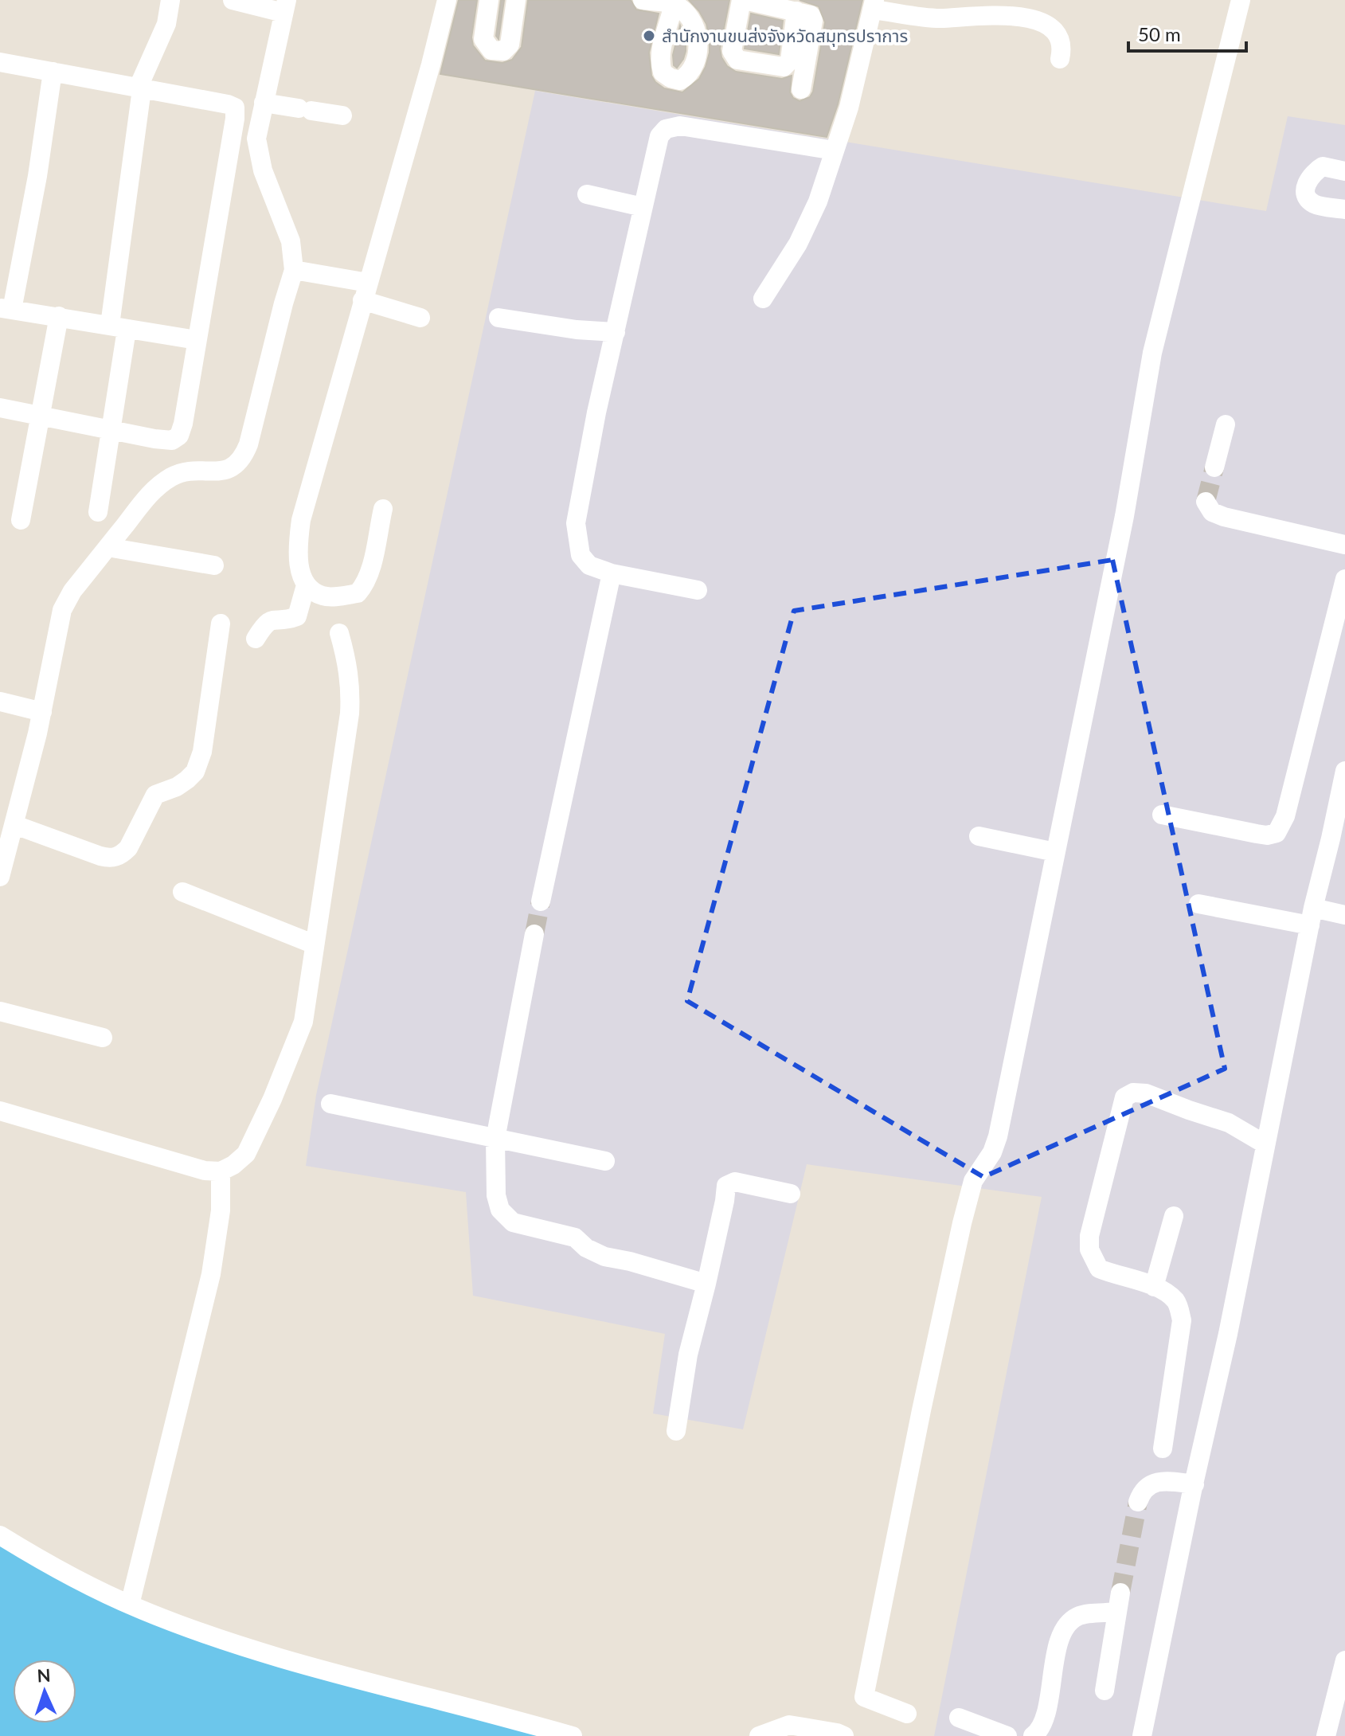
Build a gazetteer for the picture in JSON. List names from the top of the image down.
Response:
{
  "places": ["สำนักงานขนส่งจังหวัดสมุทรปราการ"],
  "scale_bar": "50 m",
  "north": "top"
}
